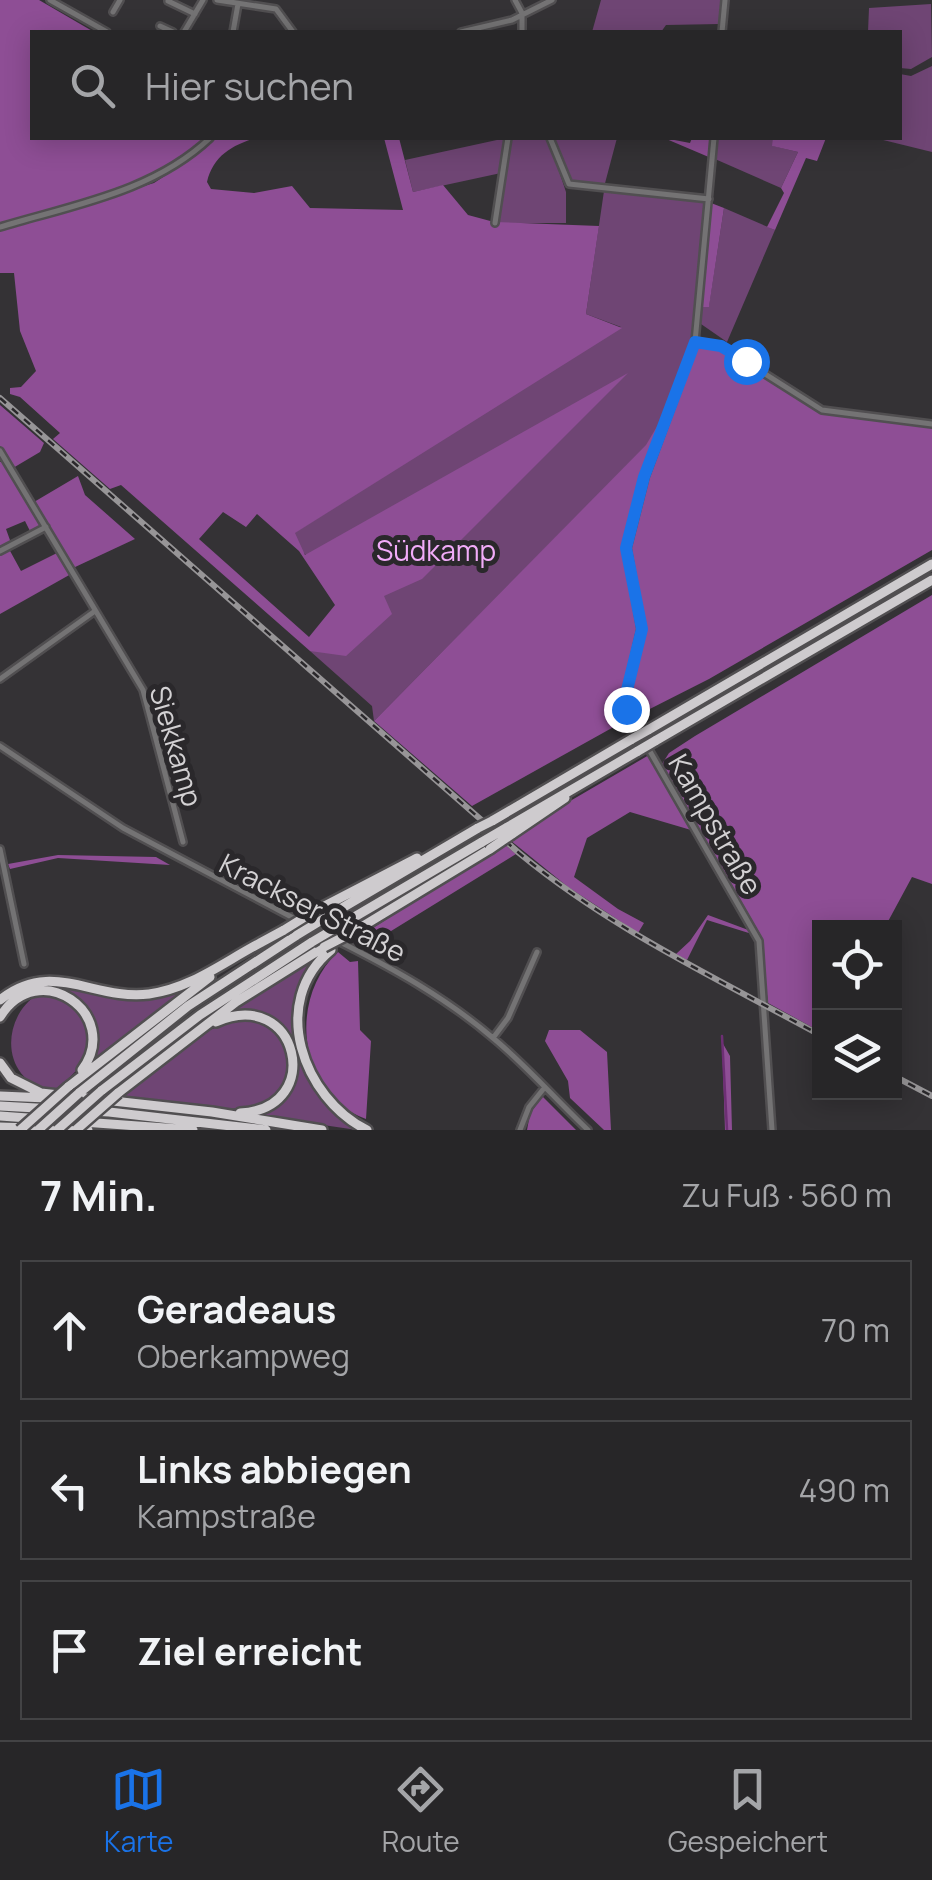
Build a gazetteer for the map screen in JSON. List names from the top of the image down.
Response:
{
  "streets": {
    "street": ["Siekkamp", "Kampstraße", "Krackser Straße"]
  },
  "parks": ["Südkamp"],
  "page": {
    "search": "Hier suchen",
    "heading": ["7 Min.", "Zu Fuß · 560 m"],
    "list": [
      ["Geradeaus", "Oberkampweg", "70 m"],
      ["Links abbiegen", "Kampstraße", "490 m"],
      "Ziel erreicht"
    ],
    "nav": ["Karte", "Route", "Gespeichert"]
  }
}
